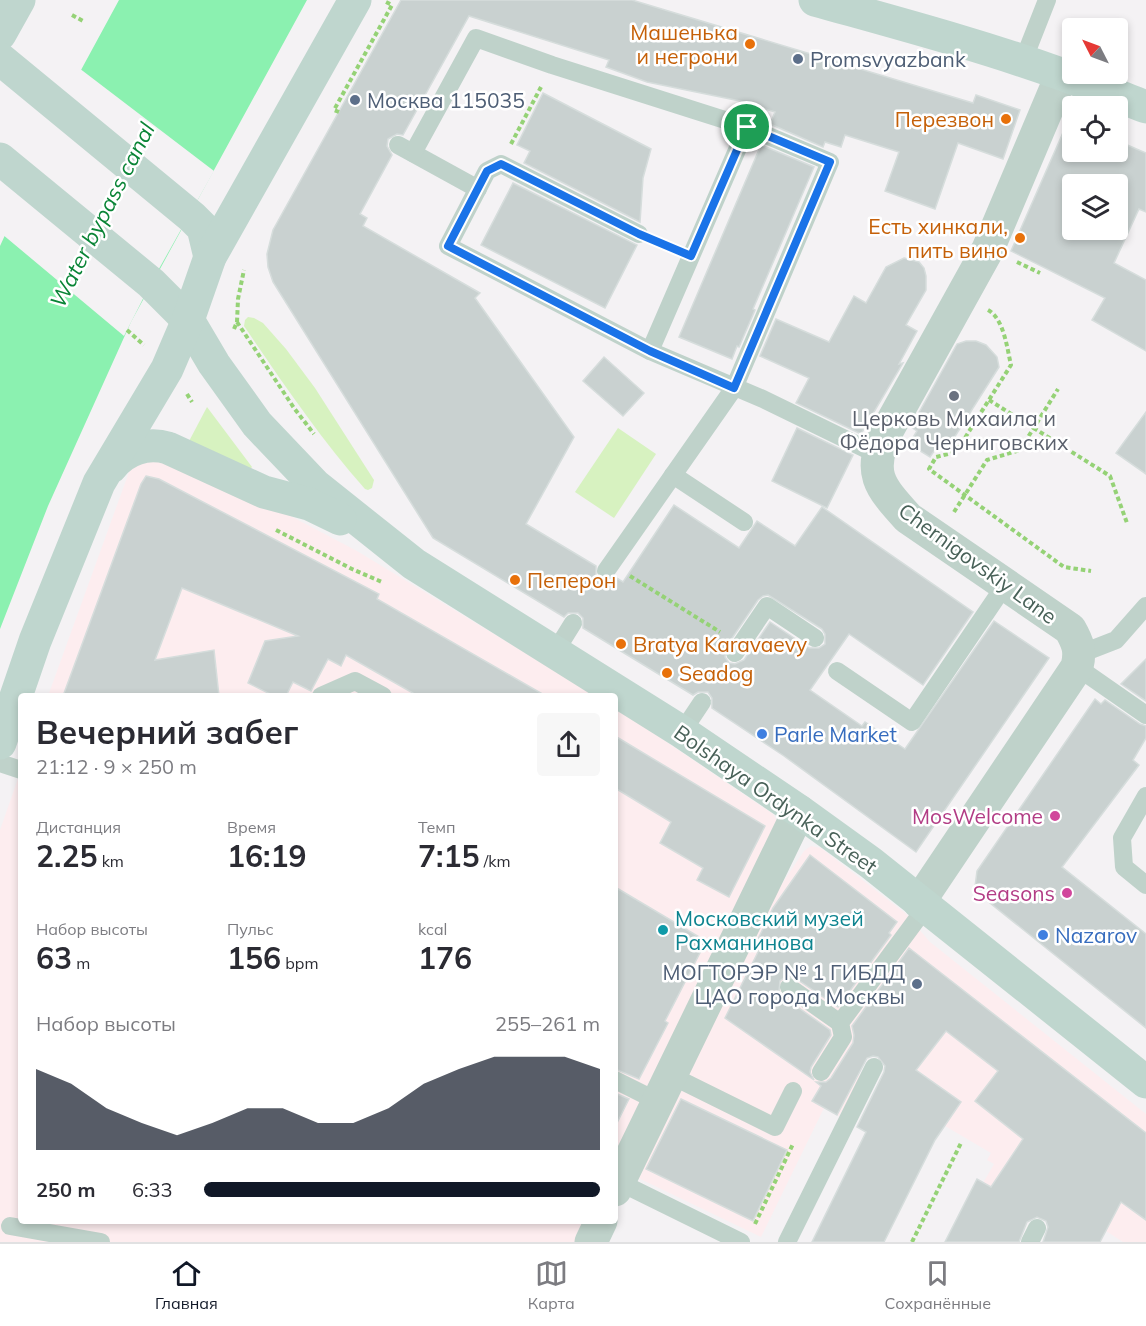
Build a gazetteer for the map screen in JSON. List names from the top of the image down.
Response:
{
  "streets": {
    "street": ["Chernigovskiy Lane", "Bolshaya Ordynka Street"]
  },
  "water": ["Water bypass canal"],
  "places": [
    "Машенька и негрони",
    "Promsvyazbank",
    "Москва 115035",
    "Перезвон",
    "Есть хинкали, пить вино",
    "Церковь Михаила и Фёдора Черниговских",
    "Пеперон",
    "Bratya Karavaevy",
    "Seadog",
    "Parle Market",
    "MosWelcome",
    "Seasons",
    "Московский музей Рахманинова",
    "Nazarov",
    "МОГТОРЭР № 1 ГИБДД ЦАО города Москвы"
  ],
  "north": "top left",
  "page": {
    "heading": ["Вечерний забег", "21:12 · 9 × 250 m"],
    "stats": [
      ["Дистанция", "2.25 km"],
      ["Время", "16:19"],
      ["Темп", "7:15 /km"],
      ["Набор высоты", "63 m"],
      ["Пульс", "156 bpm"],
      ["kcal", "176"]
    ],
    "chart": ["Набор высоты", "255–261 m"],
    "list": [
      {
        "name": "250 m",
        "note": "6:33"
      }
    ],
    "tabs": ["Главная", "Карта", "Сохранённые"]
  }
}
